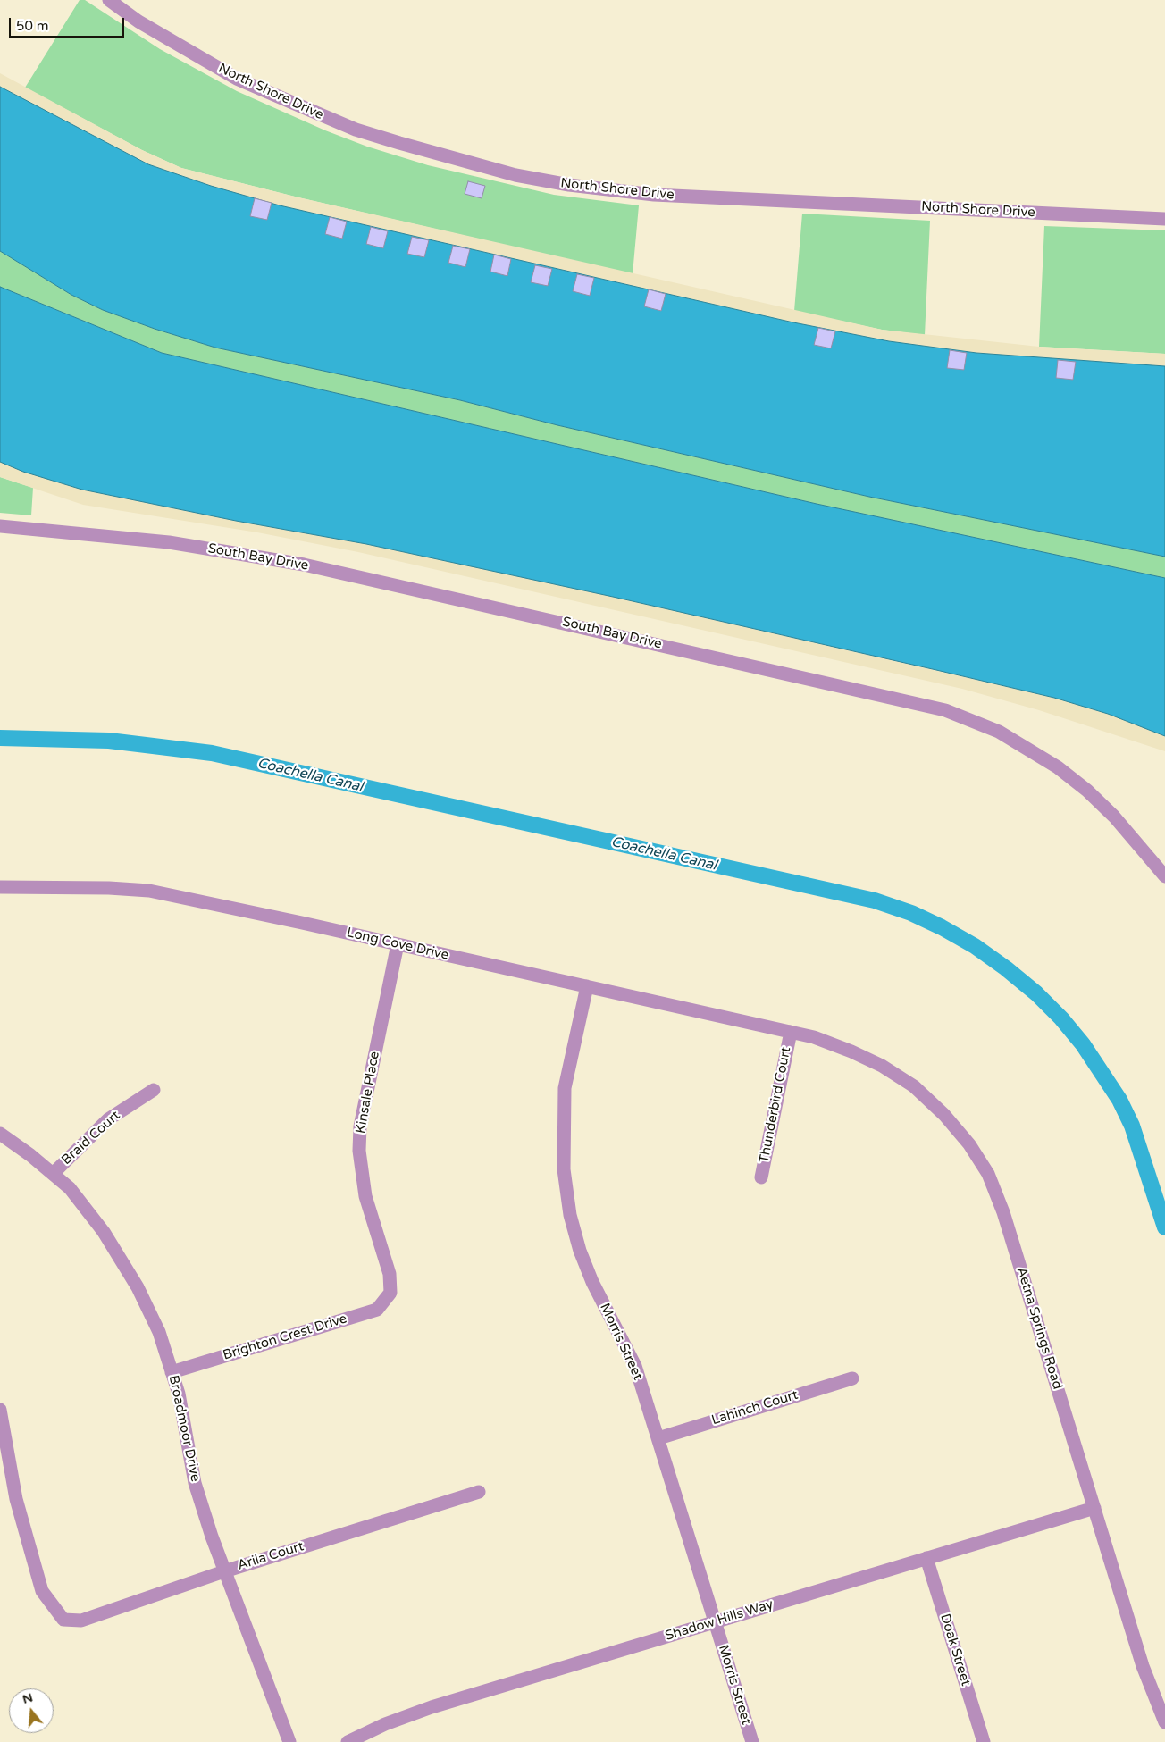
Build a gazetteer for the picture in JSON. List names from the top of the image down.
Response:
{
  "streets": {
    "street": [
      "North Shore Drive",
      "South Bay Drive",
      "Long Cove Drive",
      "Kinsale Place",
      "Thunderbird Court",
      "Braid Court",
      "Aetna Springs Road",
      "Brighton Crest Drive",
      "Morris Street",
      "Lahinch Court",
      "Broadmoor Drive",
      "Arila Court",
      "Shadow Hills Way",
      "Doak Street"
    ]
  },
  "crossings": [
    ["Long Cove Drive", "Kinsale Place"],
    ["Long Cove Drive", "Thunderbird Court"],
    ["Long Cove Drive", "Aetna Springs Road"],
    ["Long Cove Drive", "Morris Street"],
    ["Kinsale Place", "Brighton Crest Drive"],
    ["Thunderbird Court", "Aetna Springs Road"],
    ["Braid Court", "Broadmoor Drive"],
    ["Aetna Springs Road", "Shadow Hills Way"],
    ["Brighton Crest Drive", "Broadmoor Drive"],
    ["Morris Street", "Lahinch Court"],
    ["Morris Street", "Shadow Hills Way"],
    ["Broadmoor Drive", "Arila Court"],
    ["Shadow Hills Way", "Doak Street"]
  ],
  "water": ["Coachella Canal"],
  "scale_bar": "50 m",
  "north": "top"
}
